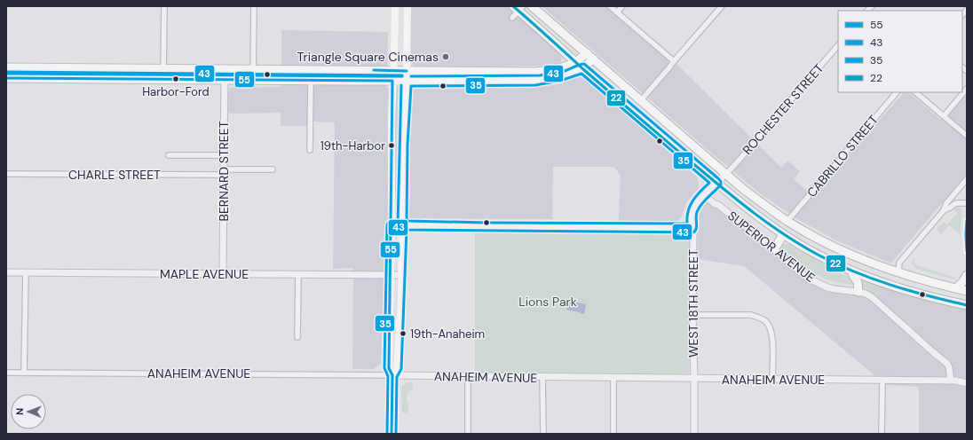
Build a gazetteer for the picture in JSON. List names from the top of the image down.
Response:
{
  "streets": {
    "street": [
      "ROCHESTER STREET",
      "CABRILLO STREET",
      "BERNARD STREET",
      "CHARLE STREET",
      "SUPERIOR AVENUE",
      "MAPLE AVENUE",
      "WEST 18TH STREET",
      "ANAHEIM AVENUE"
    ]
  },
  "crossings": [
    ["ROCHESTER STREET", "WEST 18TH STREET"],
    ["BERNARD STREET", "CHARLE STREET"],
    ["BERNARD STREET", "MAPLE AVENUE"],
    ["SUPERIOR AVENUE", "WEST 18TH STREET"],
    ["SUPERIOR AVENUE", "ANAHEIM AVENUE"],
    ["WEST 18TH STREET", "ANAHEIM AVENUE"]
  ],
  "parks": ["Lions Park"],
  "places": [
    "Triangle Square Cinemas",
    "Harbor-Ford",
    "19th-Harbor",
    "19th-Anaheim"
  ],
  "lines": [
    "transit line 22",
    "transit line 43",
    "transit line 55",
    "transit line 35"
  ],
  "legend": [
    "55",
    "43",
    "35",
    "22"
  ],
  "north": "left"
}
